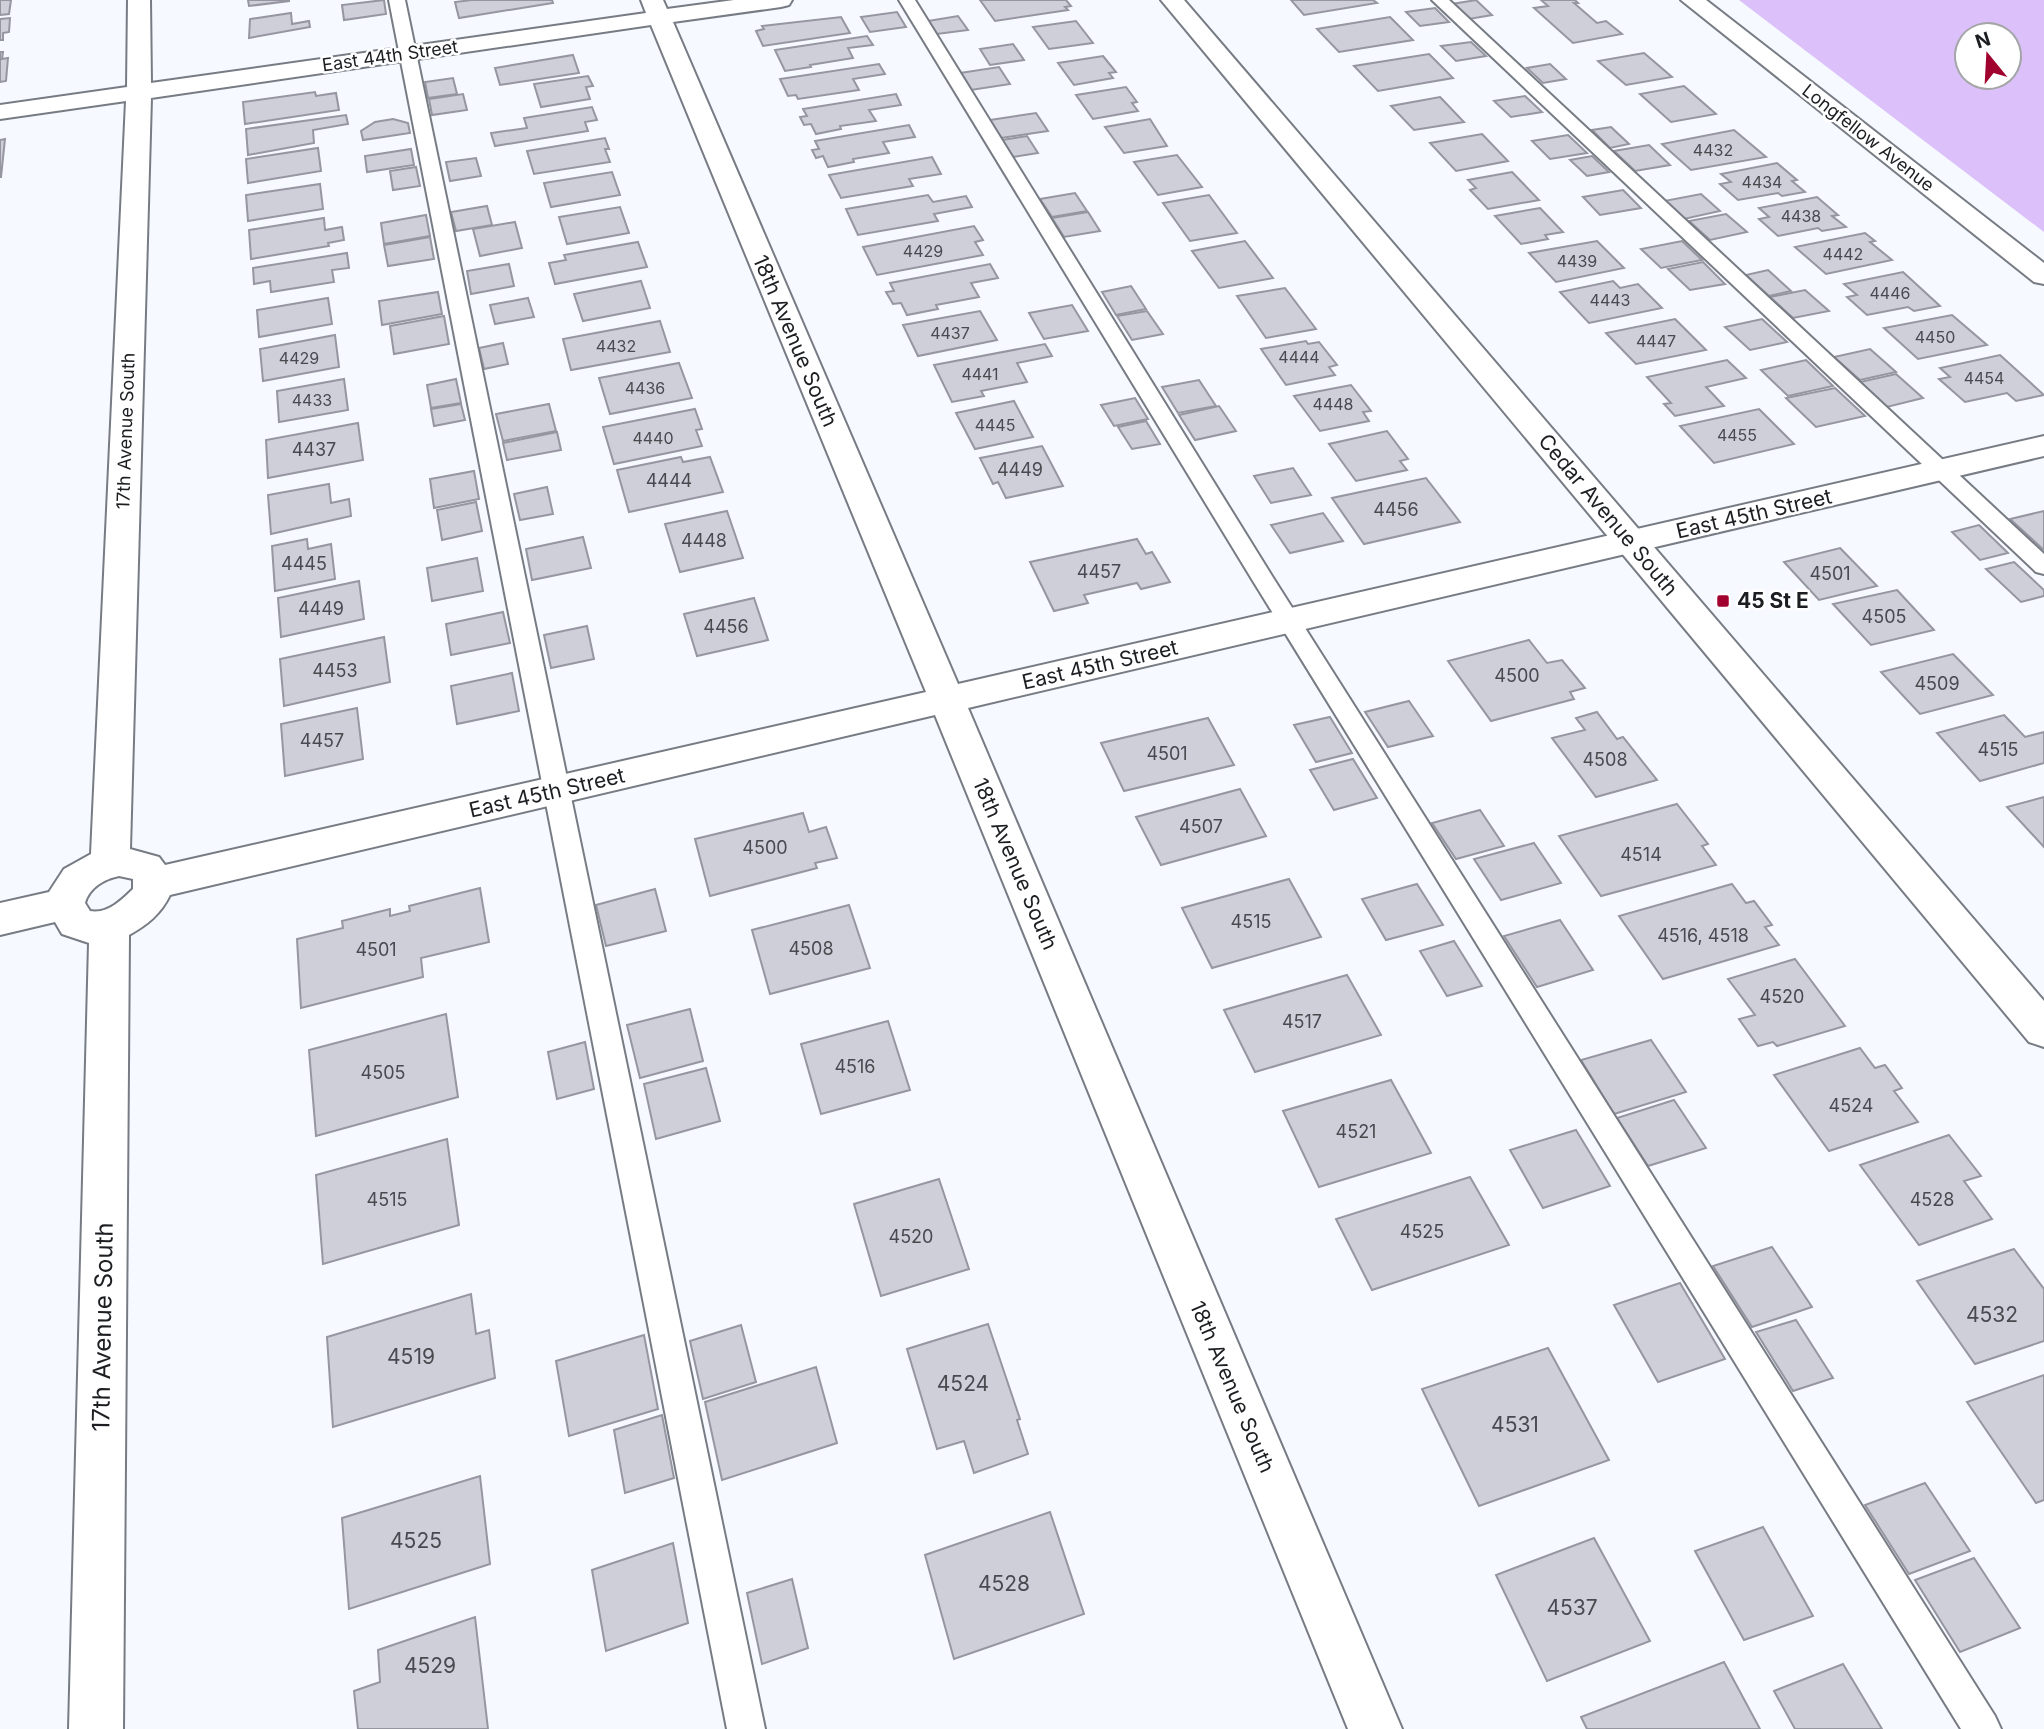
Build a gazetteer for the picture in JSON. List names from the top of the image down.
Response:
{
  "streets": {
    "street": [
      "East 44th Street",
      "Longfellow Avenue",
      "18th Avenue South",
      "17th Avenue South",
      "East 45th Street",
      "Cedar Avenue South"
    ]
  },
  "crossings": [
    ["East 44th Street", "18th Avenue South"],
    ["East 44th Street", "17th Avenue South"],
    ["18th Avenue South", "East 45th Street"],
    ["17th Avenue South", "East 45th Street"],
    ["East 45th Street", "Cedar Avenue South"]
  ],
  "places": {
    "transit": ["45 St E"]
  },
  "house_numbers": [
    "4432",
    "4434",
    "4438",
    "4429",
    "4442",
    "4439",
    "4446",
    "4443",
    "4437",
    "4450",
    "4447",
    "4432",
    "4444",
    "4429",
    "4441",
    "4454",
    "4436",
    "4433",
    "4448",
    "4445",
    "4455",
    "4440",
    "4437",
    "4449",
    "4444",
    "4456",
    "4448",
    "4445",
    "4457",
    "4501",
    "4449",
    "4505",
    "4456",
    "4453",
    "4500",
    "4509",
    "4457",
    "4515",
    "4501",
    "4508",
    "4507",
    "4500",
    "4514",
    "4515",
    "4516, 4518",
    "4508",
    "4501",
    "4520",
    "4517",
    "4516",
    "4505",
    "4524",
    "4521",
    "4515",
    "4528",
    "4525",
    "4520",
    "4532",
    "4519",
    "4524",
    "4531",
    "4525",
    "4528",
    "4537",
    "4529"
  ],
  "north": "top"
}
